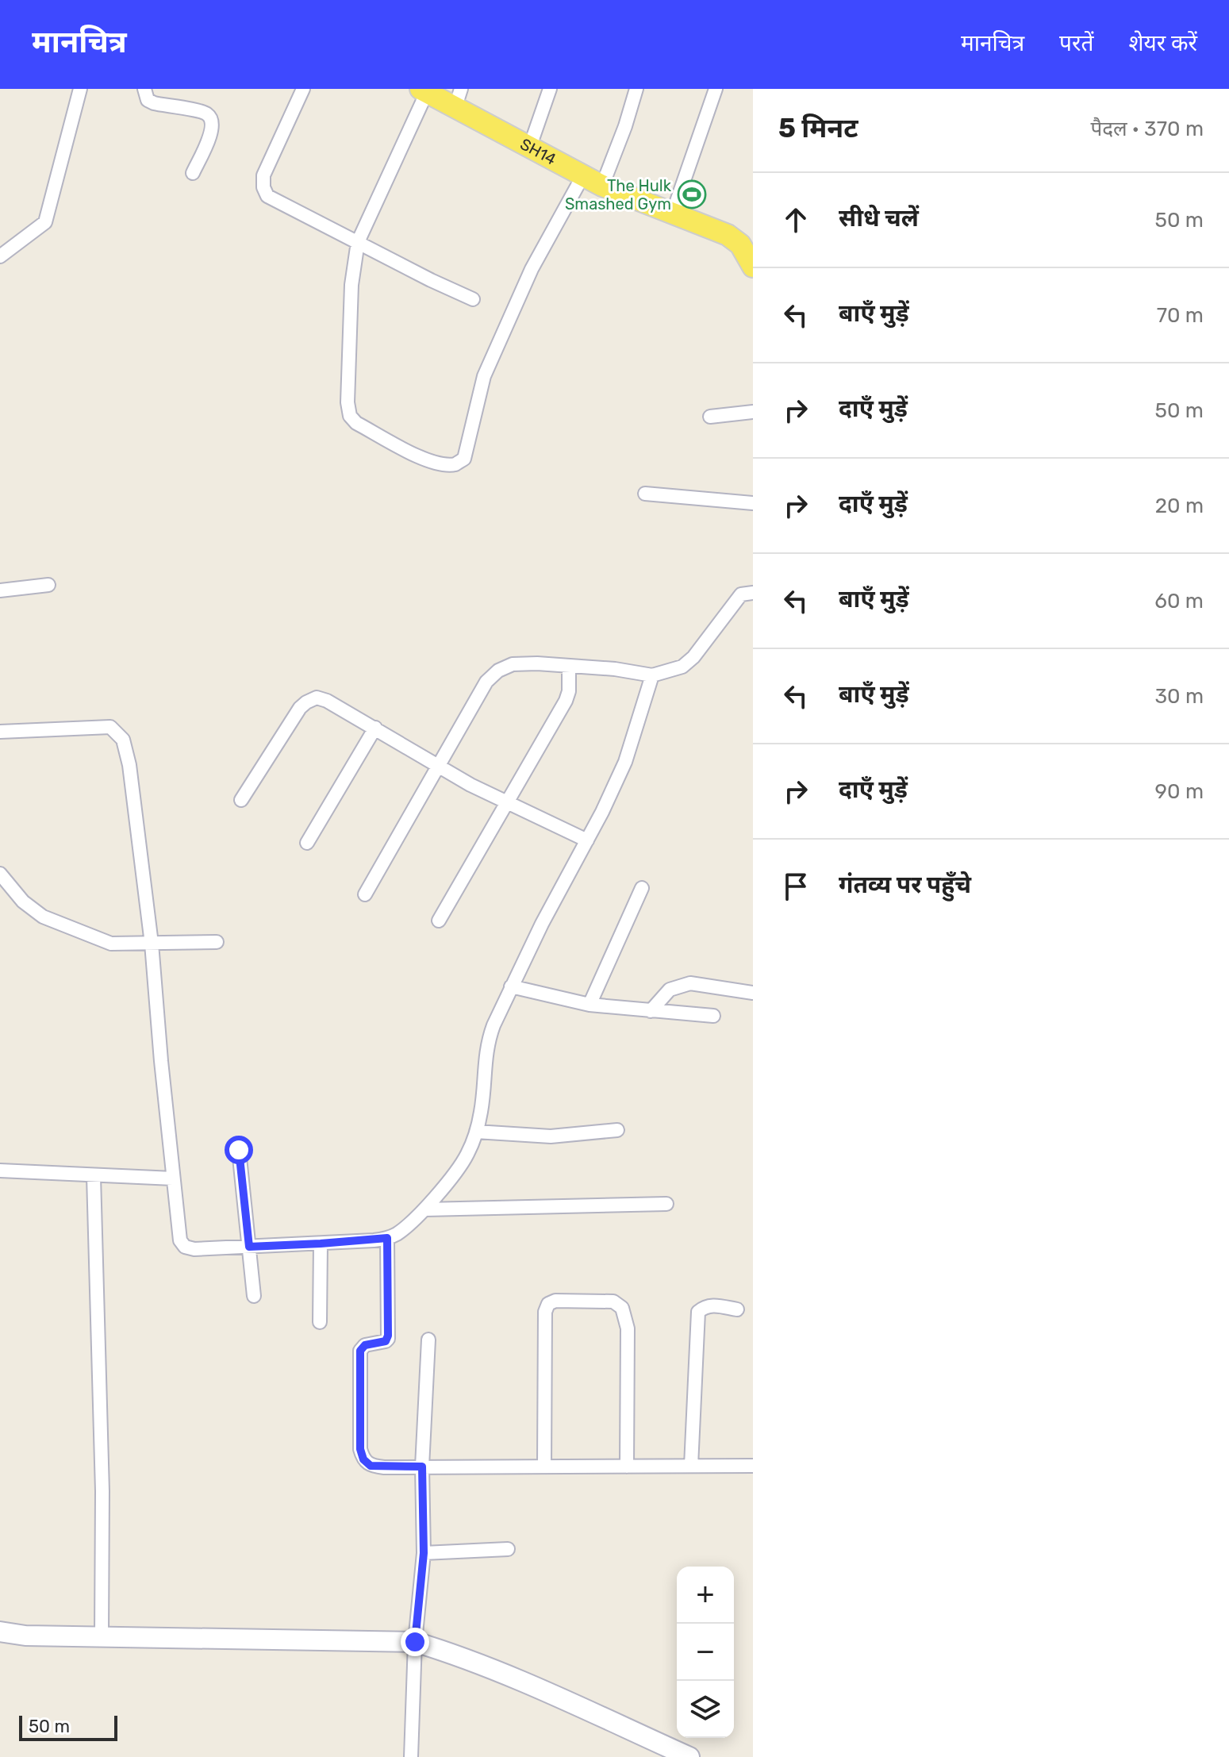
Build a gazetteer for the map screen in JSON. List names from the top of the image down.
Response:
{
  "streets": {
    "main road": ["SH14"]
  },
  "places": {
    "sports": ["The Hulk Smashed Gym"]
  },
  "scale_bar": "50 m",
  "page": {
    "header": "मानचित्र",
    "nav": ["मानचित्र", "परतें", "शेयर करें"],
    "heading": ["5 मिनट", "पैदल · 370 m"],
    "list": [
      ["सीधे चलें", "50 m"],
      ["बाएँ मुड़ें", "70 m"],
      ["दाएँ मुड़ें", "50 m"],
      ["दाएँ मुड़ें", "20 m"],
      ["बाएँ मुड़ें", "60 m"],
      ["बाएँ मुड़ें", "30 m"],
      ["दाएँ मुड़ें", "90 m"],
      "गंतव्य पर पहुँचे"
    ],
    "map_buttons": ["+", "−"],
    "scale": "50 m"
  }
}
